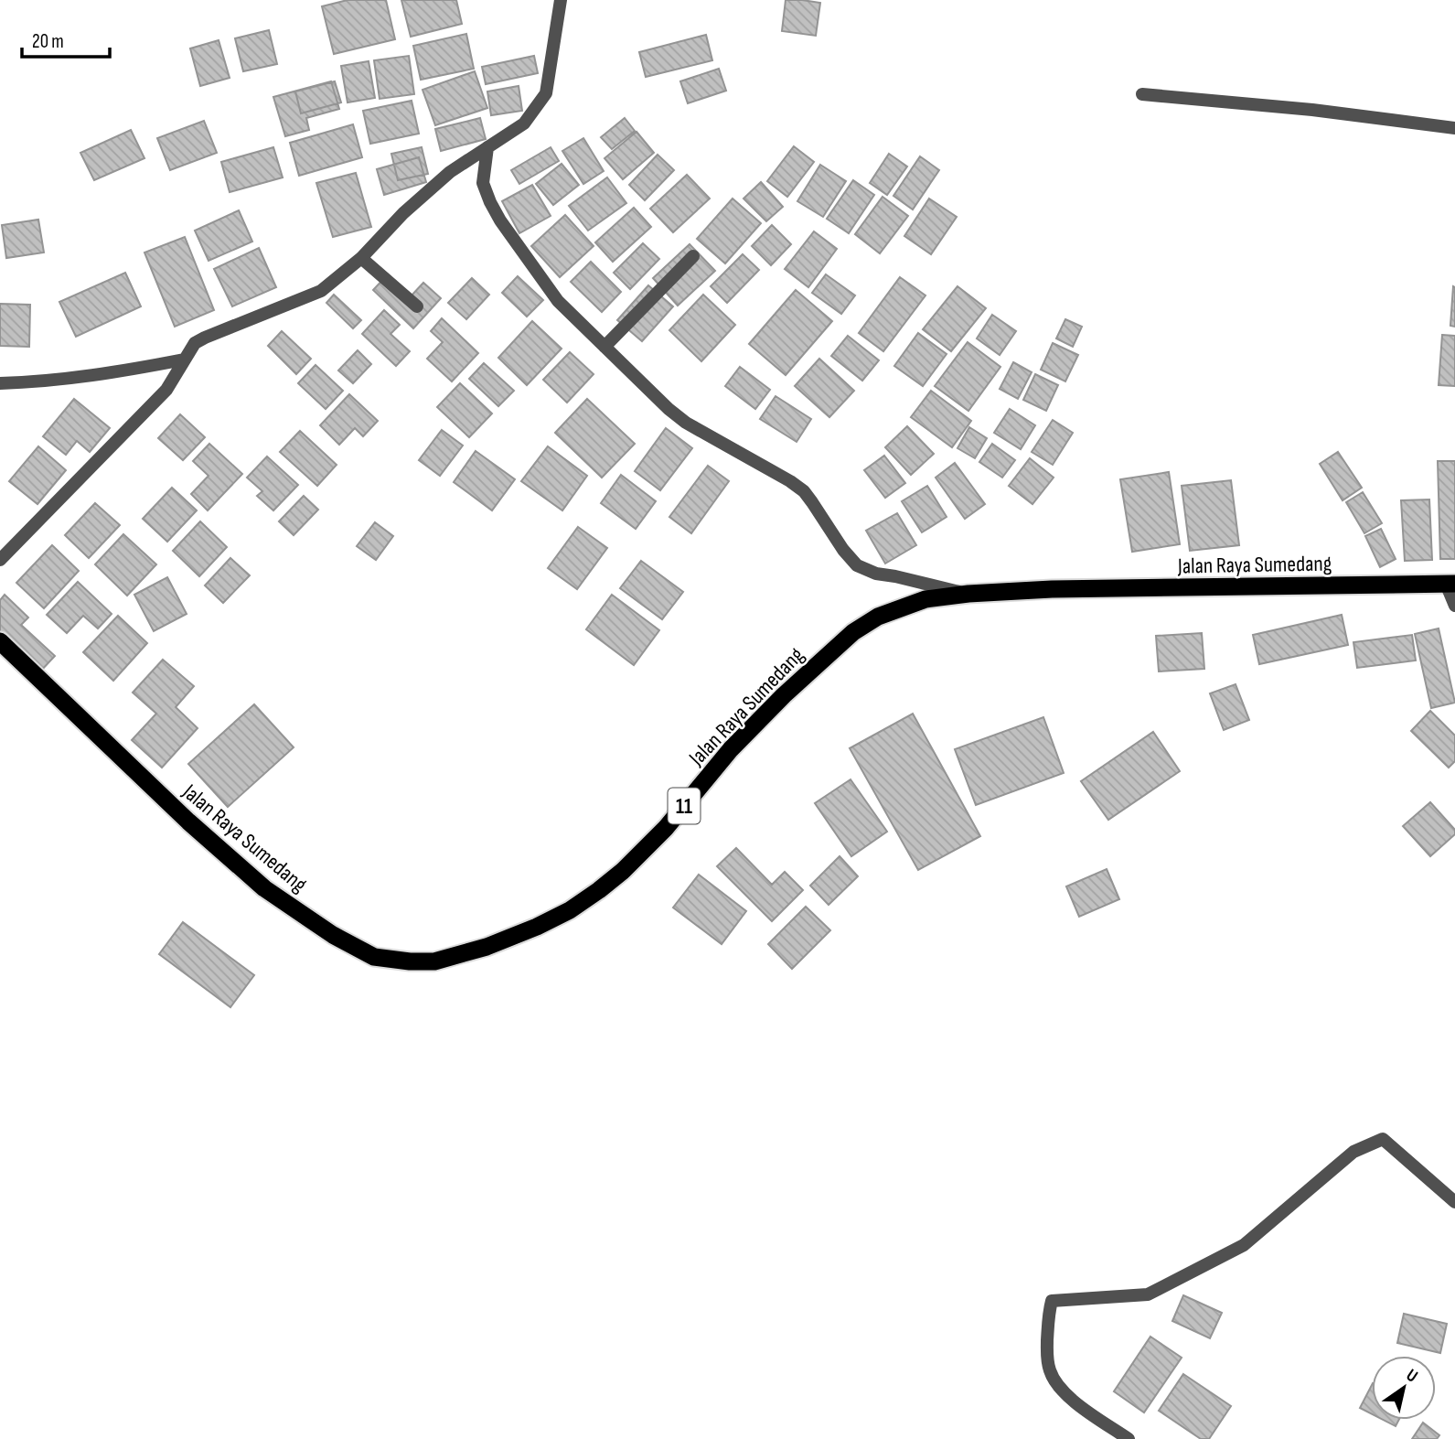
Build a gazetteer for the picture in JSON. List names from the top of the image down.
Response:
{
  "streets": {
    "highway": ["Jalan Raya Sumedang", "11"]
  },
  "scale_bar": "20 m",
  "north": "top right"
}
